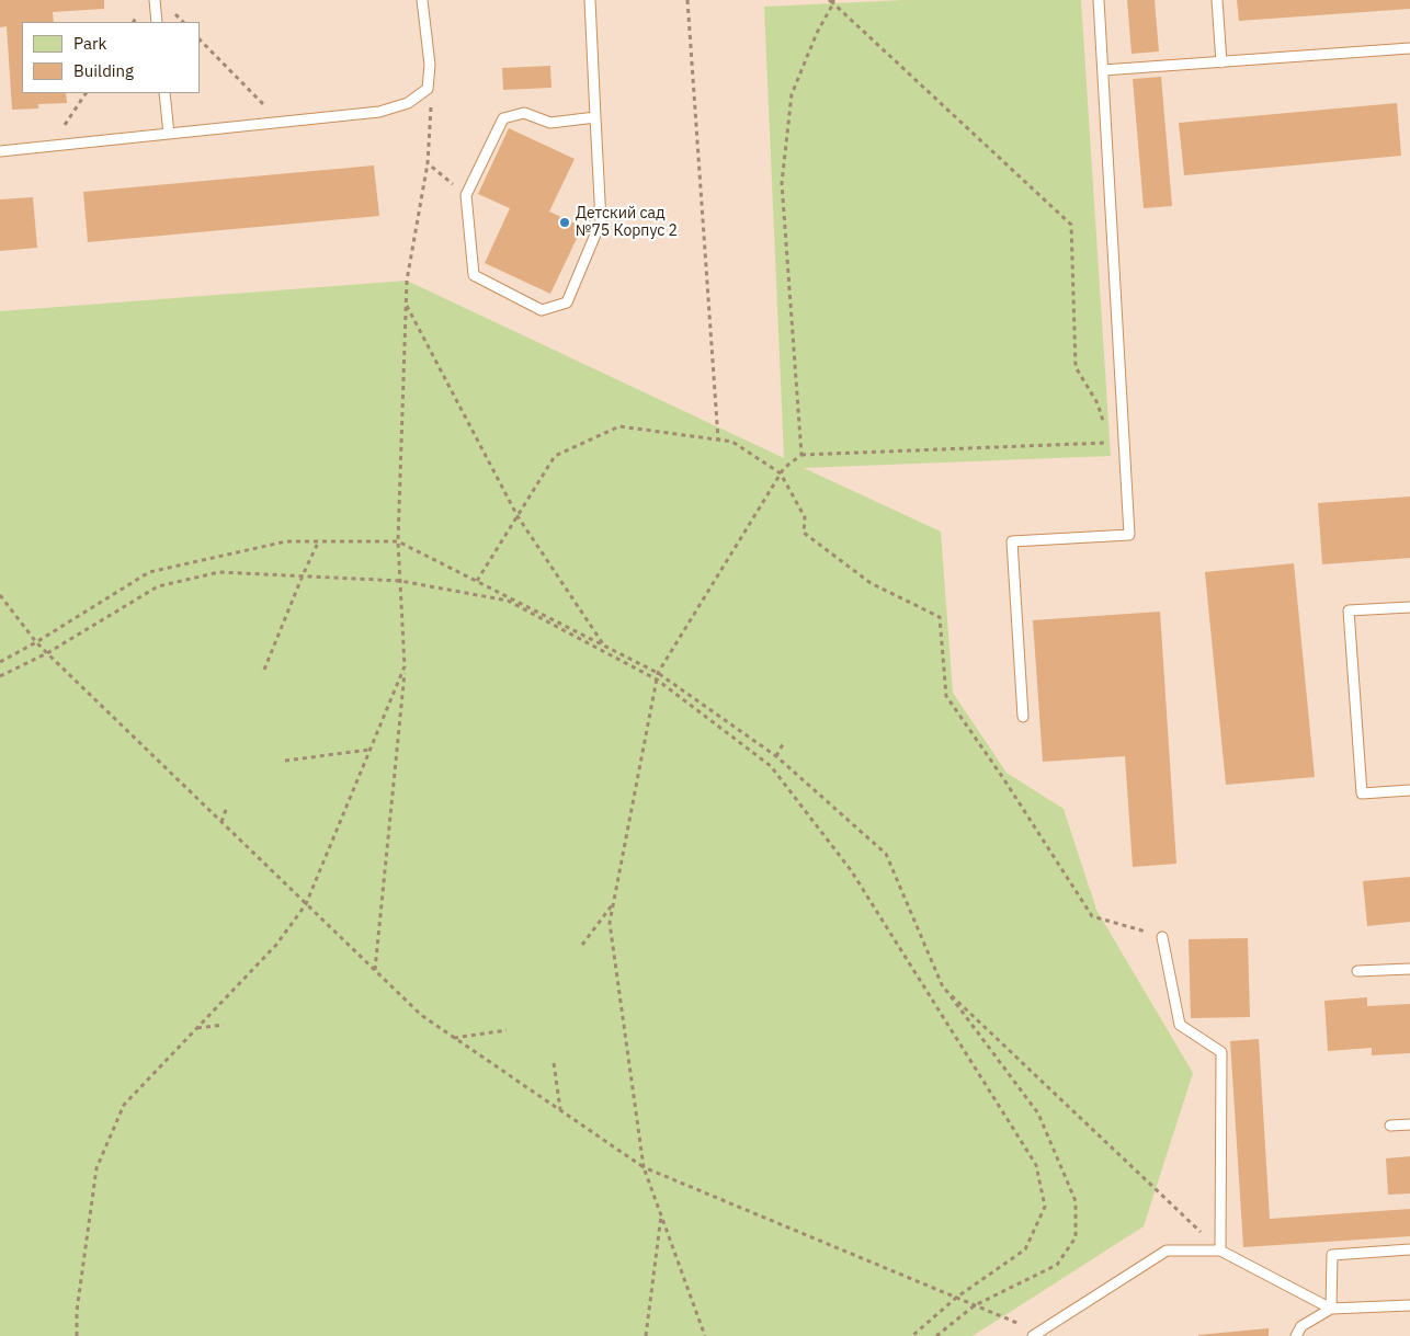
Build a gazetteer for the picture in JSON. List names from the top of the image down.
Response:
{
  "places": ["Детский сад №75 Корпус 2"],
  "legend": ["Park", "Building"]
}
